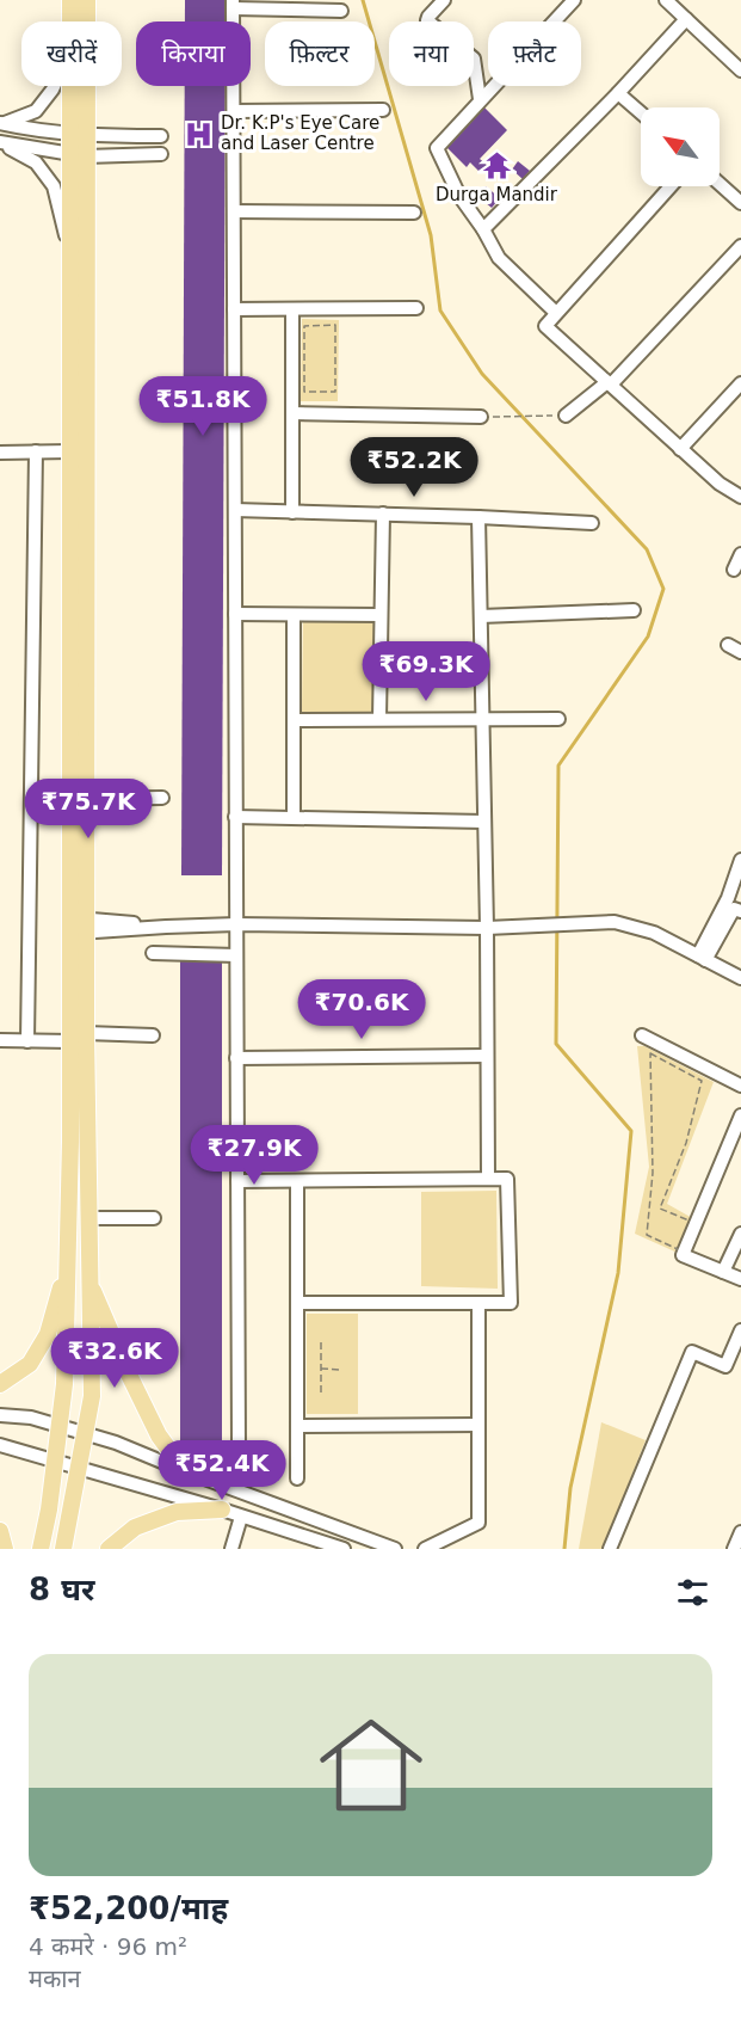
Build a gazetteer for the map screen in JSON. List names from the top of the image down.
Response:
{
  "places": {
    "hospital": ["Dr. K.P's Eye Care and Laser Centre"],
    "temple": ["Durga Mandir"]
  },
  "north": "top left",
  "page": {
    "chip": [
      "खरीदें",
      "किराया",
      "फ़िल्टर",
      "नया",
      "फ़्लैट"
    ],
    "price": [
      "₹51.8K",
      "₹52.2K",
      "₹69.3K",
      "₹75.7K",
      "₹70.6K",
      "₹27.9K",
      "₹32.6K",
      "₹52.4K"
    ],
    "heading": "8 घर",
    "list": [
      {
        "name": "₹52,200/माह",
        "note": "4 कमरे · 96 m² · मकान"
      }
    ]
  }
}
